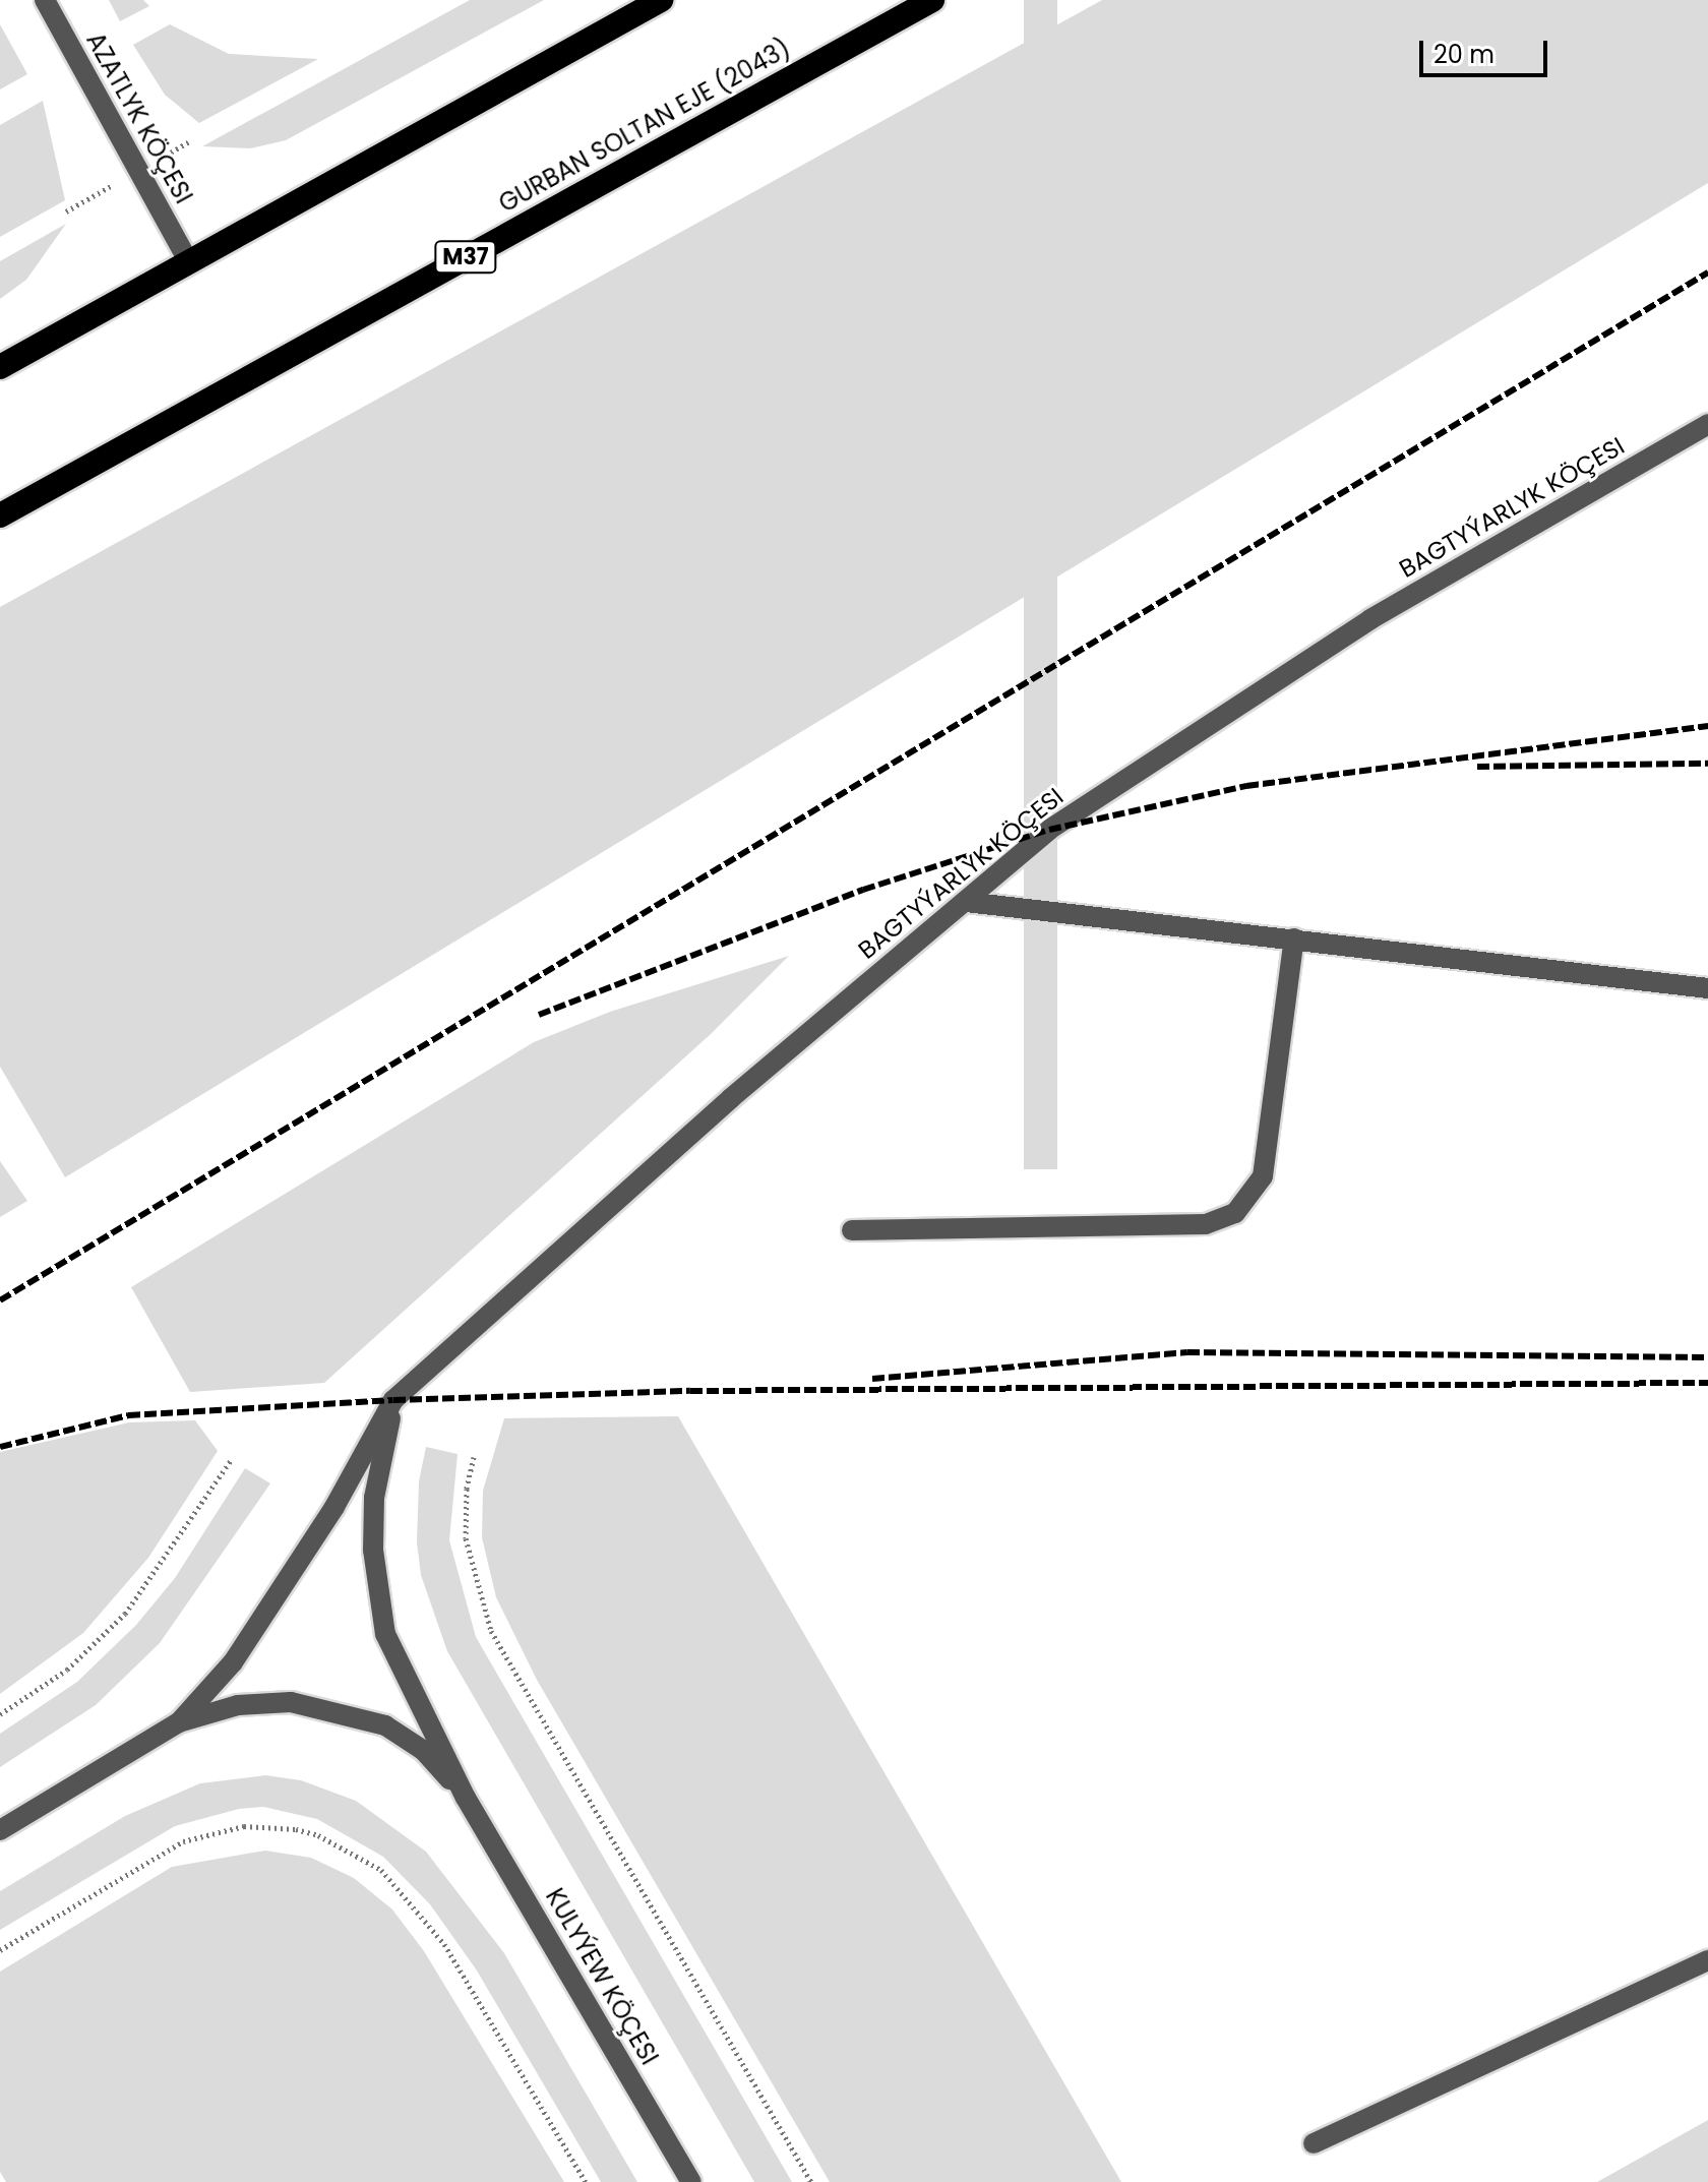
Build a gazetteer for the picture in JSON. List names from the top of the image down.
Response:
{
  "streets": {
    "highway": ["GURBAN SOLTAN EJE (2043)", "M37"],
    "street": ["AZATLYK KÖÇESI", "BAGTYÝARLYK KÖÇESI", "KULYÝEW KÖÇESI"]
  },
  "scale_bar": "20 m"
}
